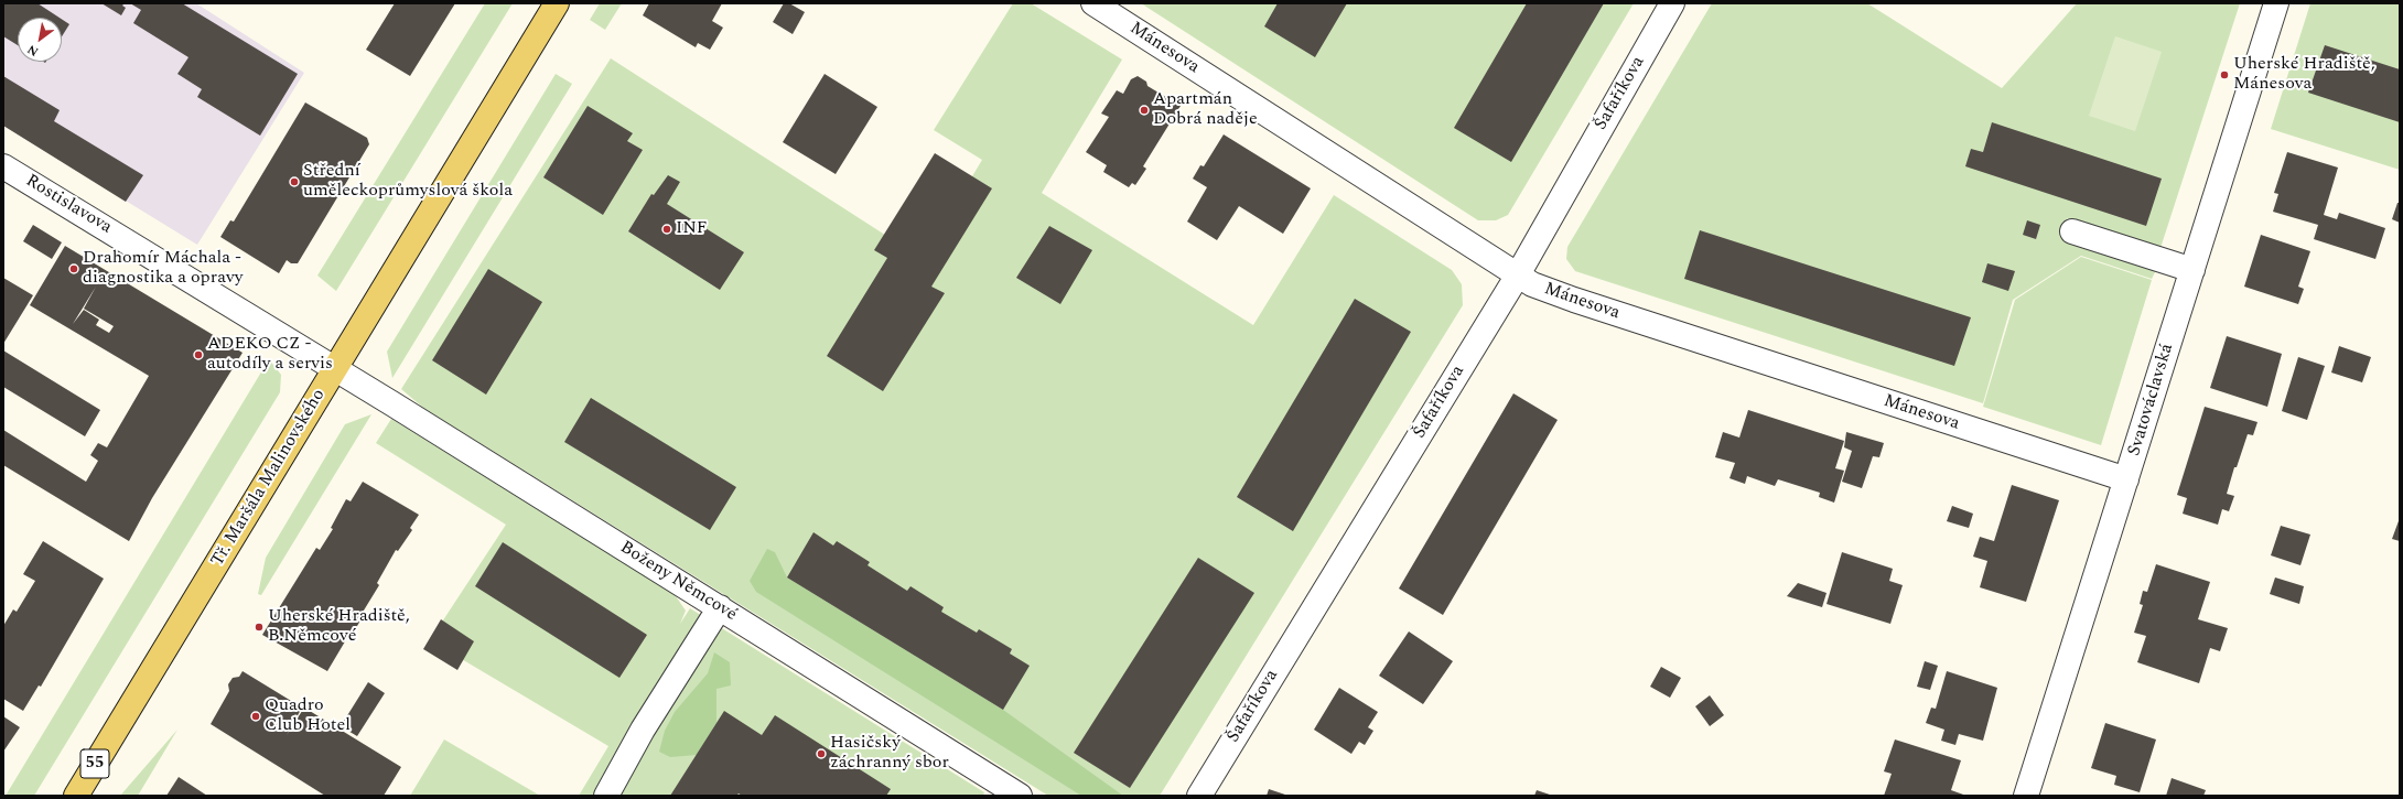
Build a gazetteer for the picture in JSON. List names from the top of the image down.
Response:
{
  "streets": {
    "main road": ["Tř. Maršála Malinovského", "55"],
    "street": [
      "Mánesova",
      "Šafaříkova",
      "Rostislavova",
      "Svatováclavská",
      "Boženy Němcové"
    ]
  },
  "crossings": [
    ["Mánesova", "Šafaříkova"],
    ["Mánesova", "Svatováclavská"],
    ["Rostislavova", "Tř. Maršála Malinovského"],
    ["Rostislavova", "Boženy Němcové"],
    ["Tř. Maršála Malinovského", "Boženy Němcové"]
  ],
  "places": [
    "Uherské Hradiště, Mánesova",
    "Apartmán Dobrá naděje",
    "Střední uměleckoprůmyslová škola",
    "INF",
    "Drahomír Máchala - diagnostika a opravy",
    "ADEKO CZ - autodíly a servis",
    "Uherské Hradiště, B.Němcové",
    "Quadro Club Hotel",
    "Hasičský záchranný sbor"
  ],
  "north": "bottom left"
}
